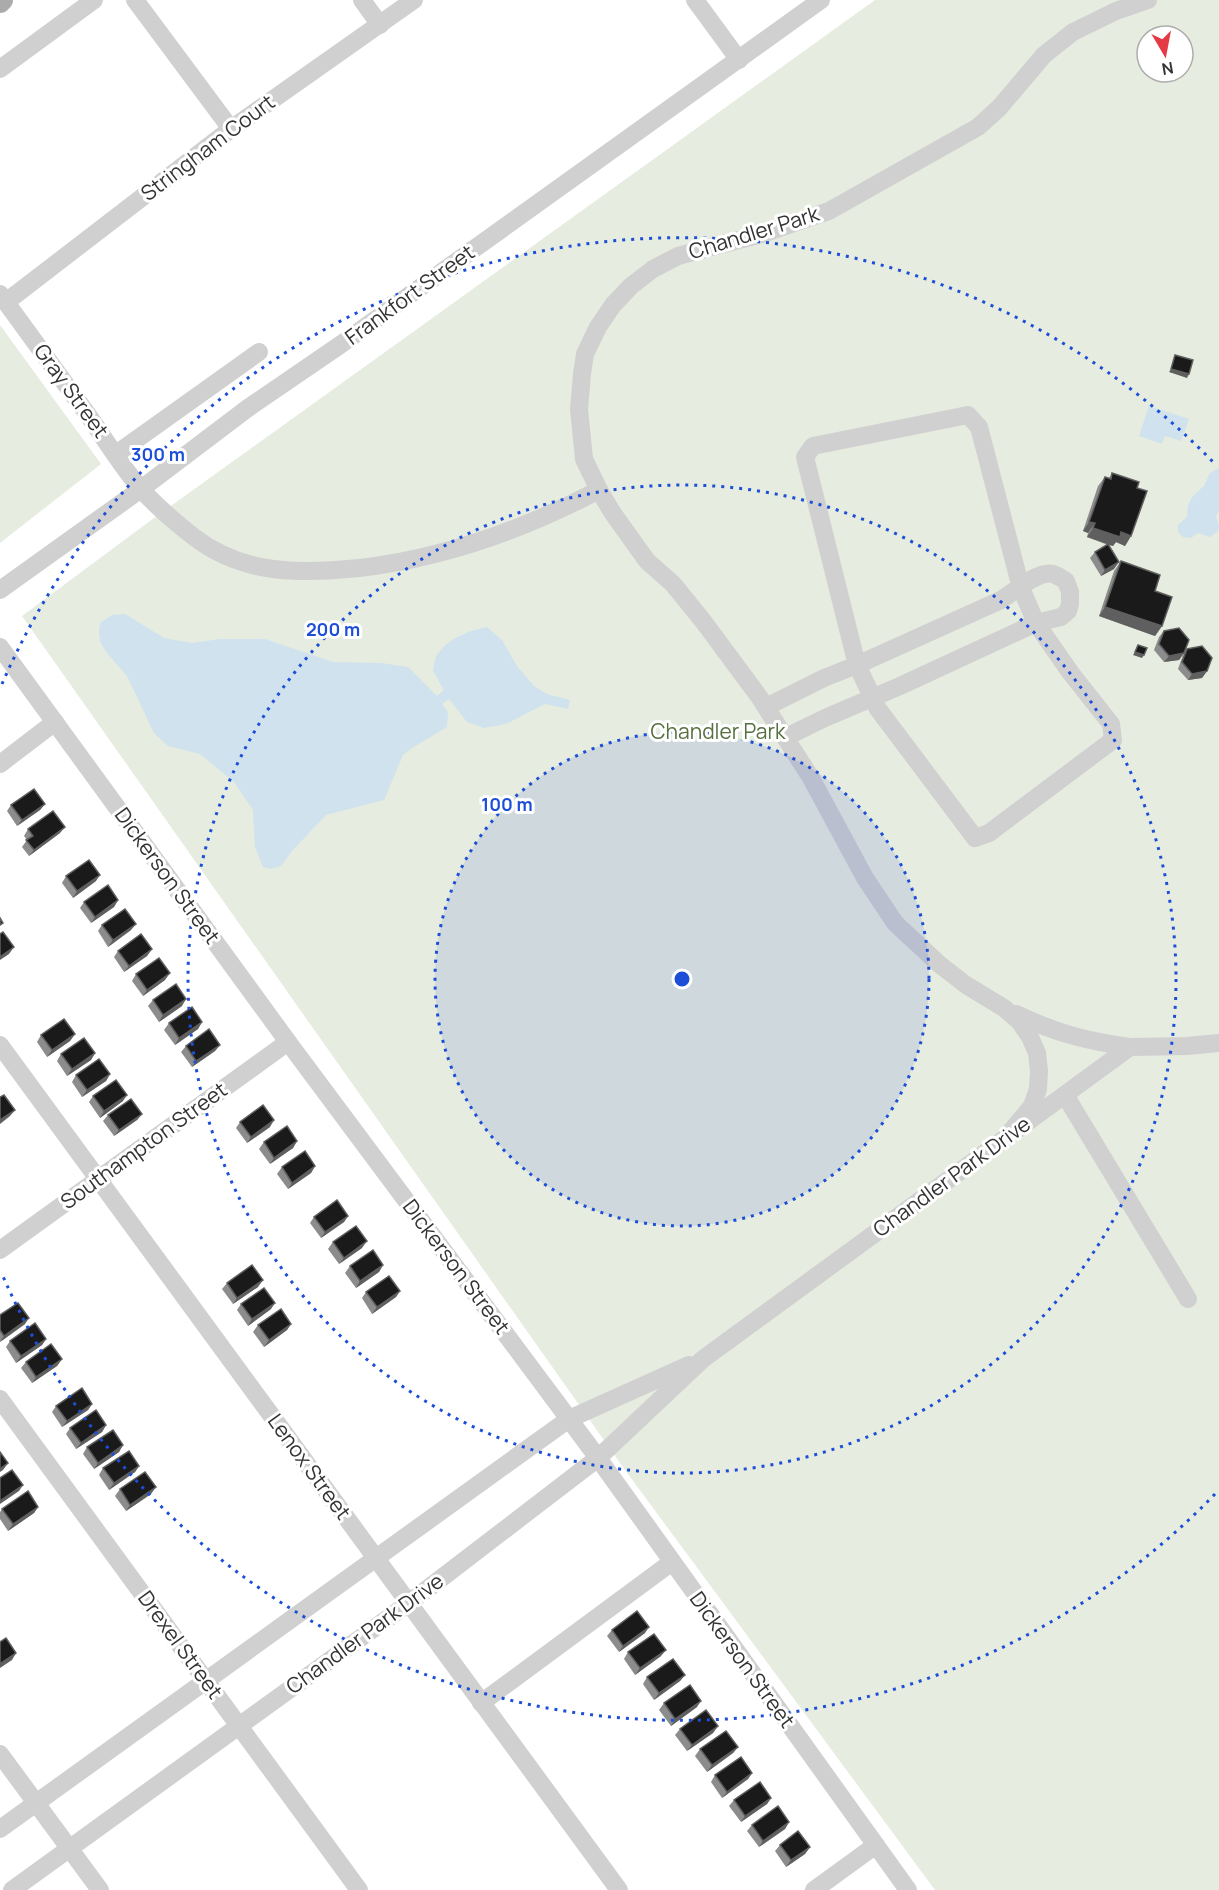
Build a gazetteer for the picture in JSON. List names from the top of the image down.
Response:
{
  "streets": {
    "street": [
      "Stringham Court",
      "Chandler Park",
      "Frankfort Street",
      "Gray Street",
      "Dickerson Street",
      "Southampton Street",
      "Chandler Park Drive",
      "Lenox Street",
      "Drexel Street"
    ]
  },
  "crossings": [
    ["Stringham Court", "Gray Street"],
    ["Chandler Park", "Chandler Park Drive"],
    ["Frankfort Street", "Gray Street"],
    ["Dickerson Street", "Southampton Street"],
    ["Dickerson Street", "Chandler Park Drive"],
    ["Southampton Street", "Lenox Street"],
    ["Chandler Park Drive", "Lenox Street"],
    ["Chandler Park Drive", "Drexel Street"]
  ],
  "parks": ["Chandler Park"],
  "north": "bottom",
  "rings": ["300 m", "200 m", "100 m"]
}
